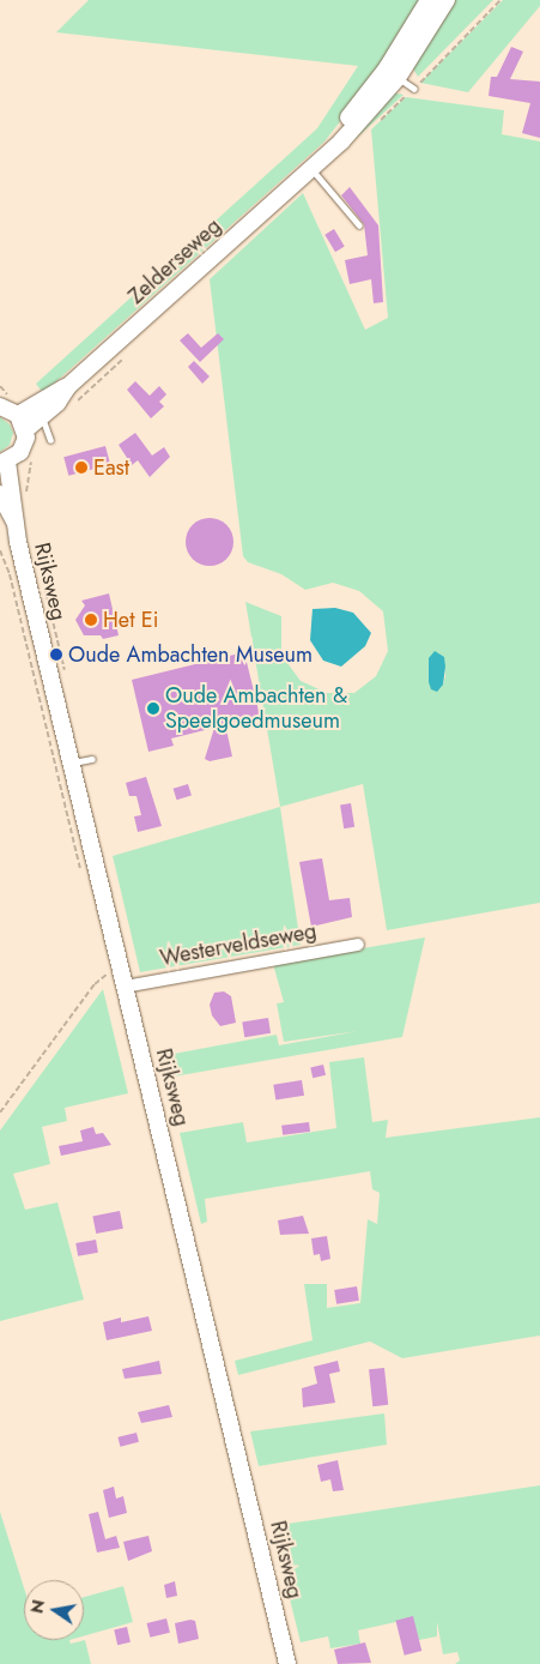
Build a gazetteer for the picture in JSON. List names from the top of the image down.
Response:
{
  "streets": {
    "main road": ["Zelderseweg", "Rijksweg"],
    "street": ["Westerveldseweg"]
  },
  "crossings": [
    ["Rijksweg", "Westerveldseweg"]
  ],
  "places": [
    "East",
    "Het Ei",
    "Oude Ambachten Museum",
    "Oude Ambachten & Speelgoedmuseum"
  ],
  "north": "left"
}
